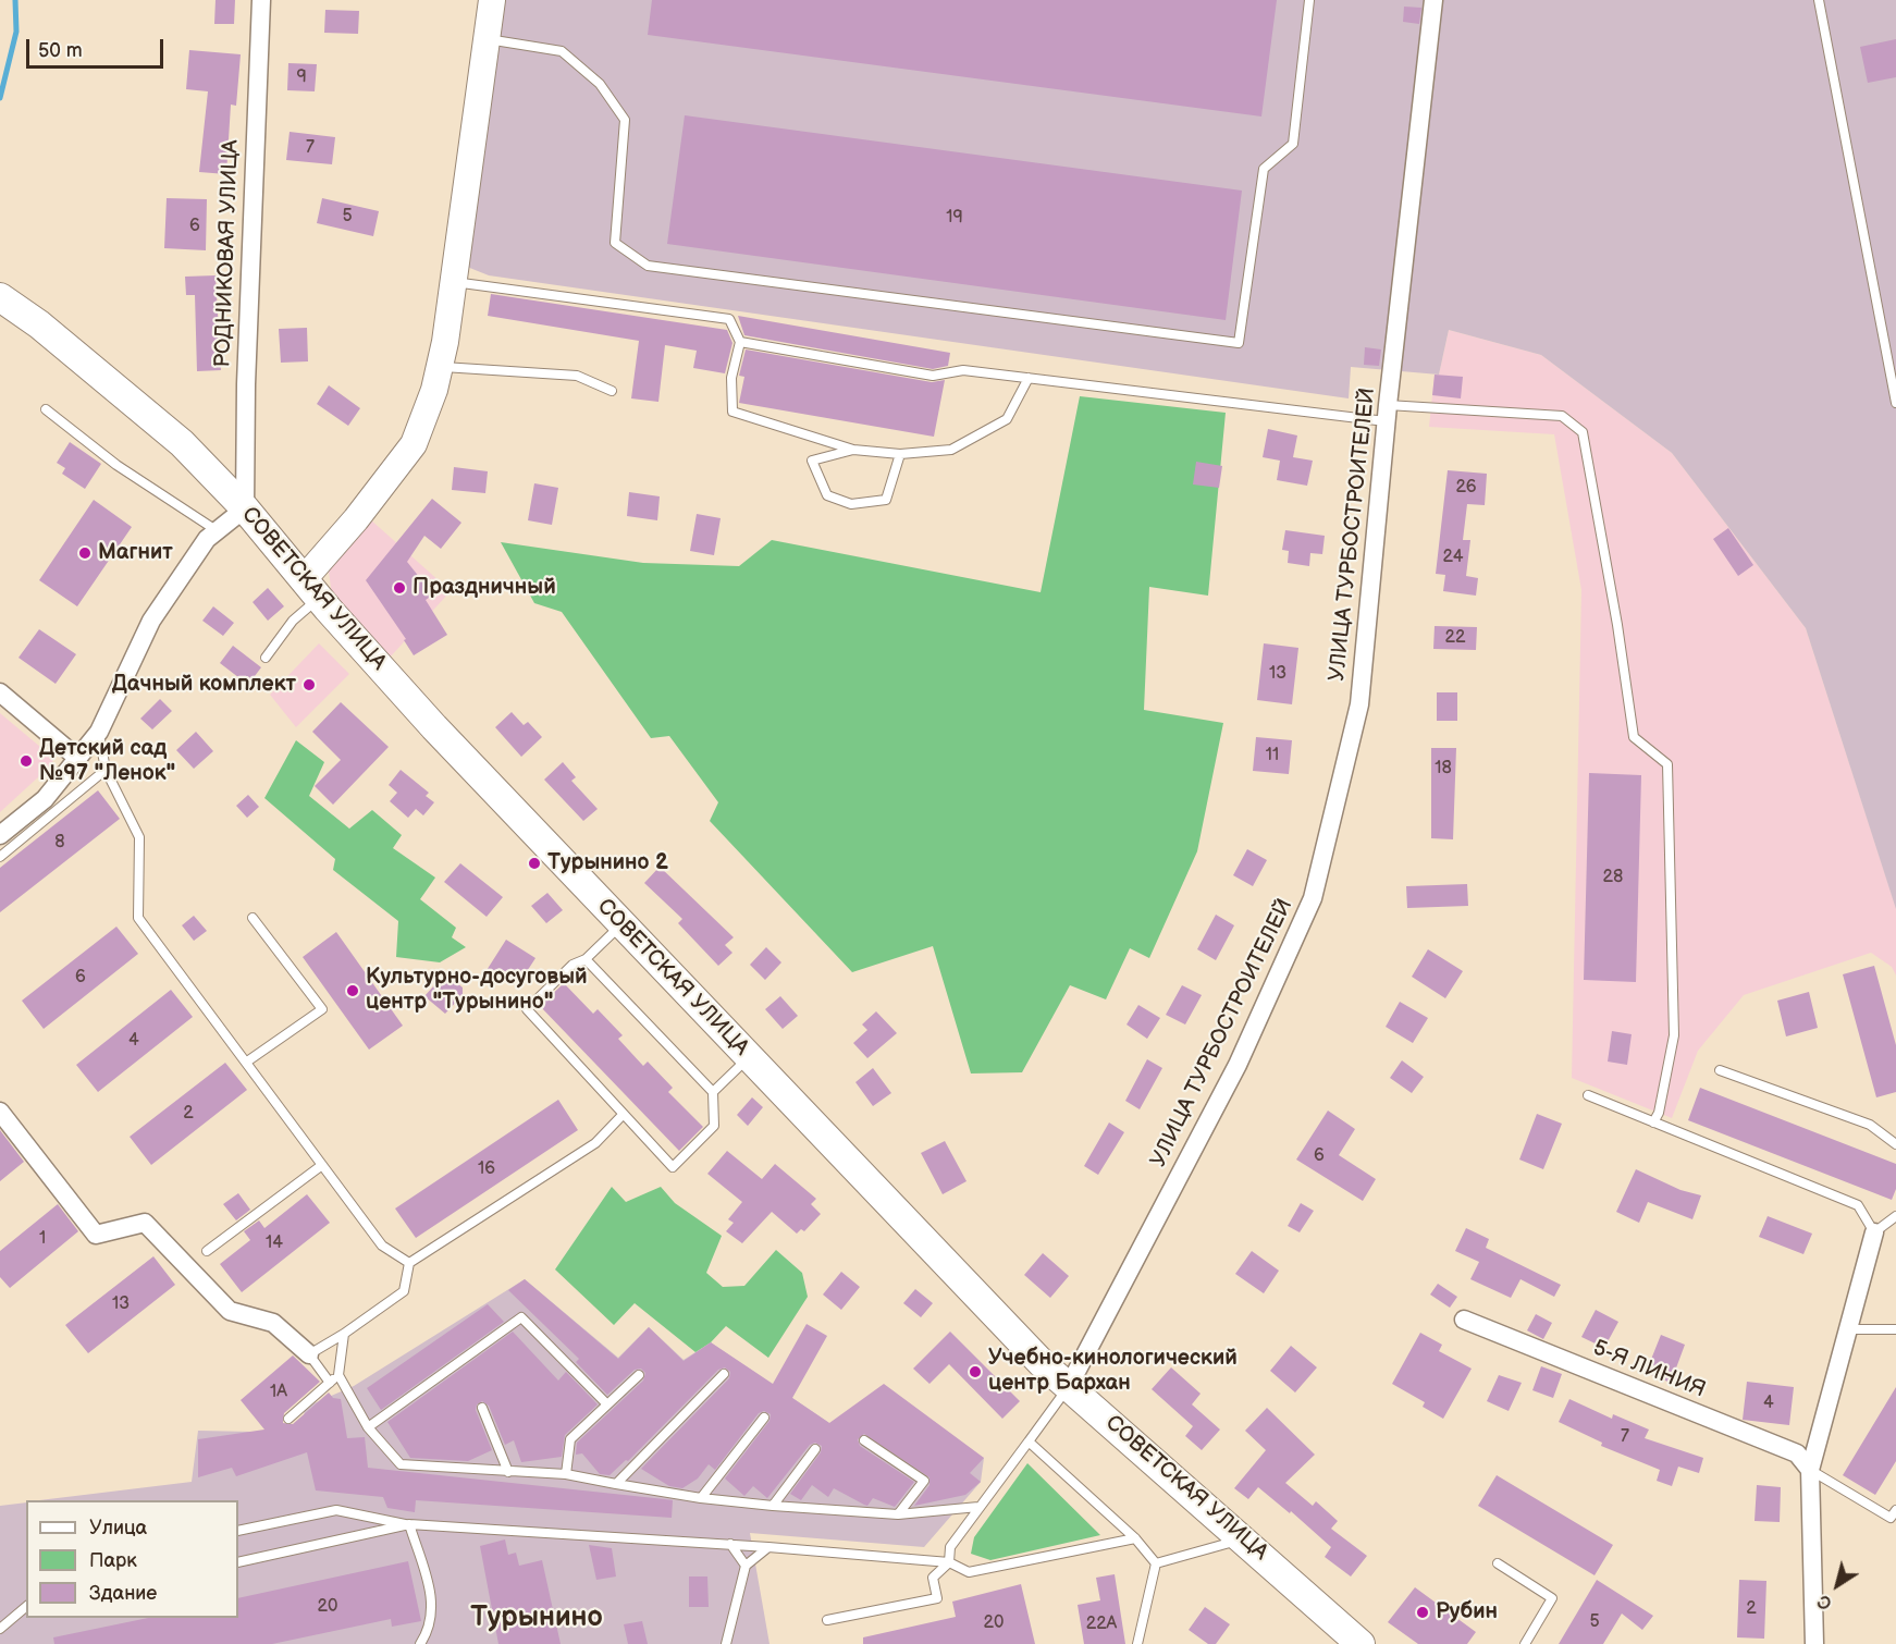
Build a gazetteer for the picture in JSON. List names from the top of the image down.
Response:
{
  "streets": {
    "main road": ["СОВЕТСКАЯ УЛИЦА"],
    "street": ["РОДНИКОВАЯ УЛИЦА", "УЛИЦА ТУРБОСТРОИТЕЛЕЙ", "5-Я ЛИНИЯ"]
  },
  "crossings": [
    ["РОДНИКОВАЯ УЛИЦА", "СОВЕТСКАЯ УЛИЦА"],
    ["УЛИЦА ТУРБОСТРОИТЕЛЕЙ", "СОВЕТСКАЯ УЛИЦА"]
  ],
  "districts": ["Турынино"],
  "places": [
    "Магнит",
    "Праздничный",
    "Дачный комплект",
    "Детский сад №97 \"Ленок\"",
    "Турынино 2",
    "Культурно-досуговый центр \"Турынино\"",
    "Учебно-кинологический центр Бархан",
    "Рубин"
  ],
  "house_numbers": [
    "9",
    "7",
    "5",
    "19",
    "6",
    "26",
    "24",
    "22",
    "13",
    "11",
    "18",
    "8",
    "28",
    "6",
    "4",
    "2",
    "6",
    "16",
    "1",
    "14",
    "13",
    "1А",
    "4",
    "7",
    "20",
    "2",
    "5",
    "20",
    "22А"
  ],
  "legend": ["Улица", "Парк", "Здание"],
  "scale_bar": "50 m",
  "north": "bottom left"
}
